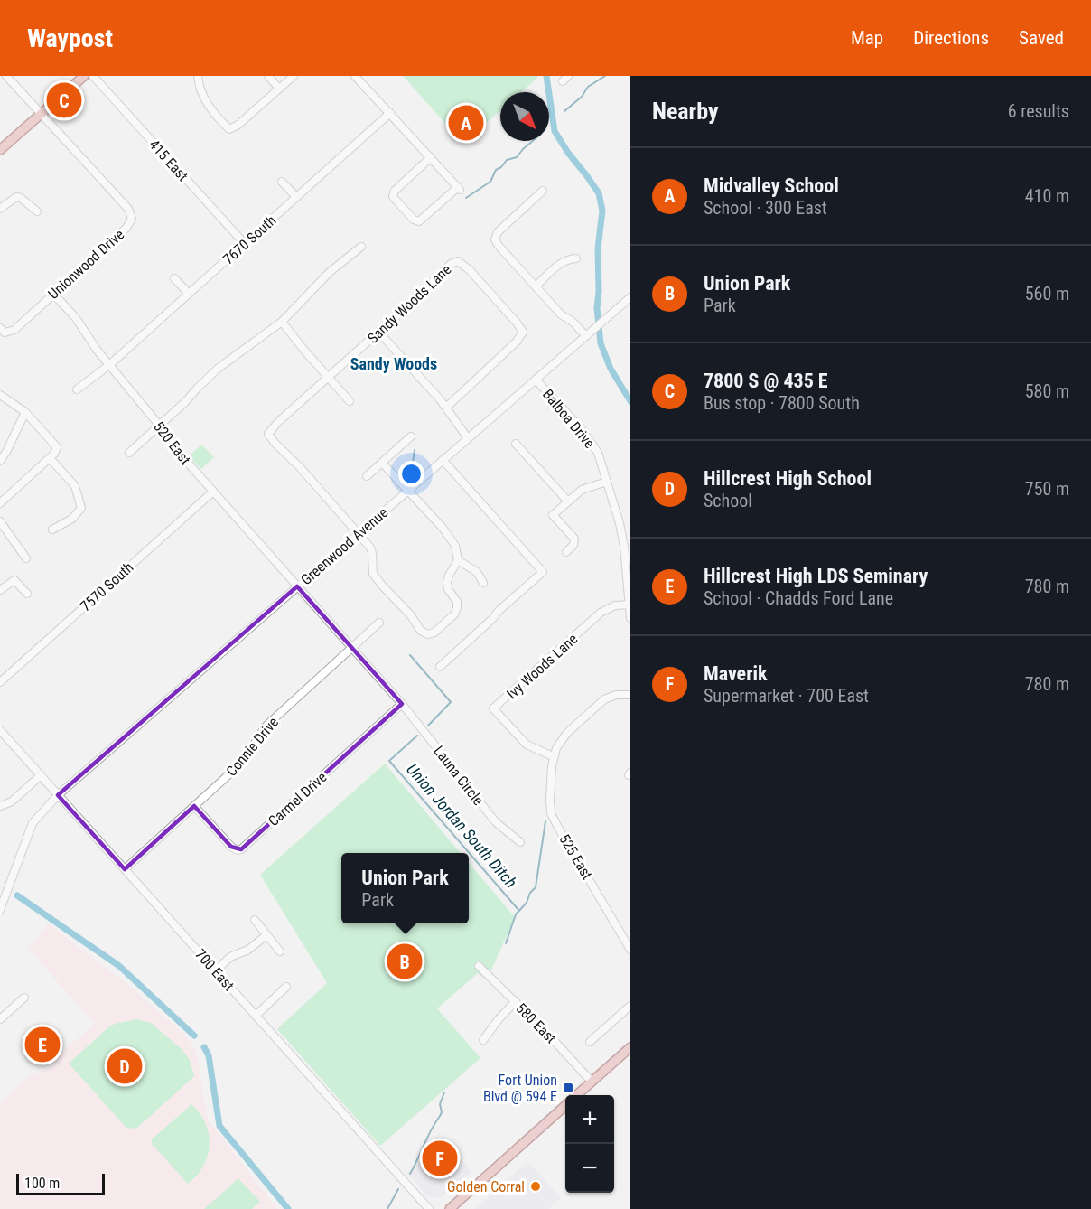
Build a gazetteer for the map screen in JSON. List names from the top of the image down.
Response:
{
  "streets": {
    "street": [
      "415 East",
      "7670 South",
      "Unionwood Drive",
      "Sandy Woods Lane",
      "Balboa Drive",
      "520 East",
      "Greenwood Avenue",
      "7570 South",
      "Ivy Woods Lane",
      "Connie Drive",
      "Launa Circle",
      "Carmel Drive",
      "525 East",
      "700 East",
      "580 East"
    ]
  },
  "crossings": [
    ["415 East", "7670 South"],
    ["7670 South", "520 East"],
    ["Unionwood Drive", "520 East"],
    ["Sandy Woods Lane", "Greenwood Avenue"],
    ["Balboa Drive", "Greenwood Avenue"],
    ["Balboa Drive", "Ivy Woods Lane"],
    ["520 East", "Greenwood Avenue"],
    ["520 East", "7570 South"],
    ["520 East", "Connie Drive"],
    ["520 East", "Launa Circle"],
    ["Greenwood Avenue", "700 East"],
    ["Ivy Woods Lane", "525 East"],
    ["Connie Drive", "Launa Circle"],
    ["Connie Drive", "Carmel Drive"],
    ["Connie Drive", "700 East"],
    ["Launa Circle", "Carmel Drive"]
  ],
  "districts": ["Sandy Woods"],
  "water": ["Union Jordan South Ditch"],
  "places": {
    "transit": ["Fort Union Blvd @ 594 E"],
    "other": ["Golden Corral"]
  },
  "scale_bar": "100 m",
  "north": "bottom right",
  "page": {
    "header": "Waypost",
    "nav": ["Map", "Directions", "Saved"],
    "heading": ["Nearby", "6 results"],
    "pins": [
      "C",
      "A",
      "B",
      "E",
      "D",
      "F"
    ],
    "list": [
      {
        "mark": "A",
        "name": "Midvalley School",
        "note": "School · 300 East",
        "value": "410 m"
      },
      {
        "mark": "B",
        "name": "Union Park",
        "note": "Park",
        "value": "560 m"
      },
      {
        "mark": "C",
        "name": "7800 S @ 435 E",
        "note": "Bus stop · 7800 South",
        "value": "580 m"
      },
      {
        "mark": "D",
        "name": "Hillcrest High School",
        "note": "School",
        "value": "750 m"
      },
      {
        "mark": "E",
        "name": "Hillcrest High LDS Seminary",
        "note": "School · Chadds Ford Lane",
        "value": "780 m"
      },
      {
        "mark": "F",
        "name": "Maverik",
        "note": "Supermarket · 700 East",
        "value": "780 m"
      }
    ],
    "popup": ["Union Park", "Park"],
    "map_buttons": ["+", "−"],
    "scale": "100 m"
  }
}
